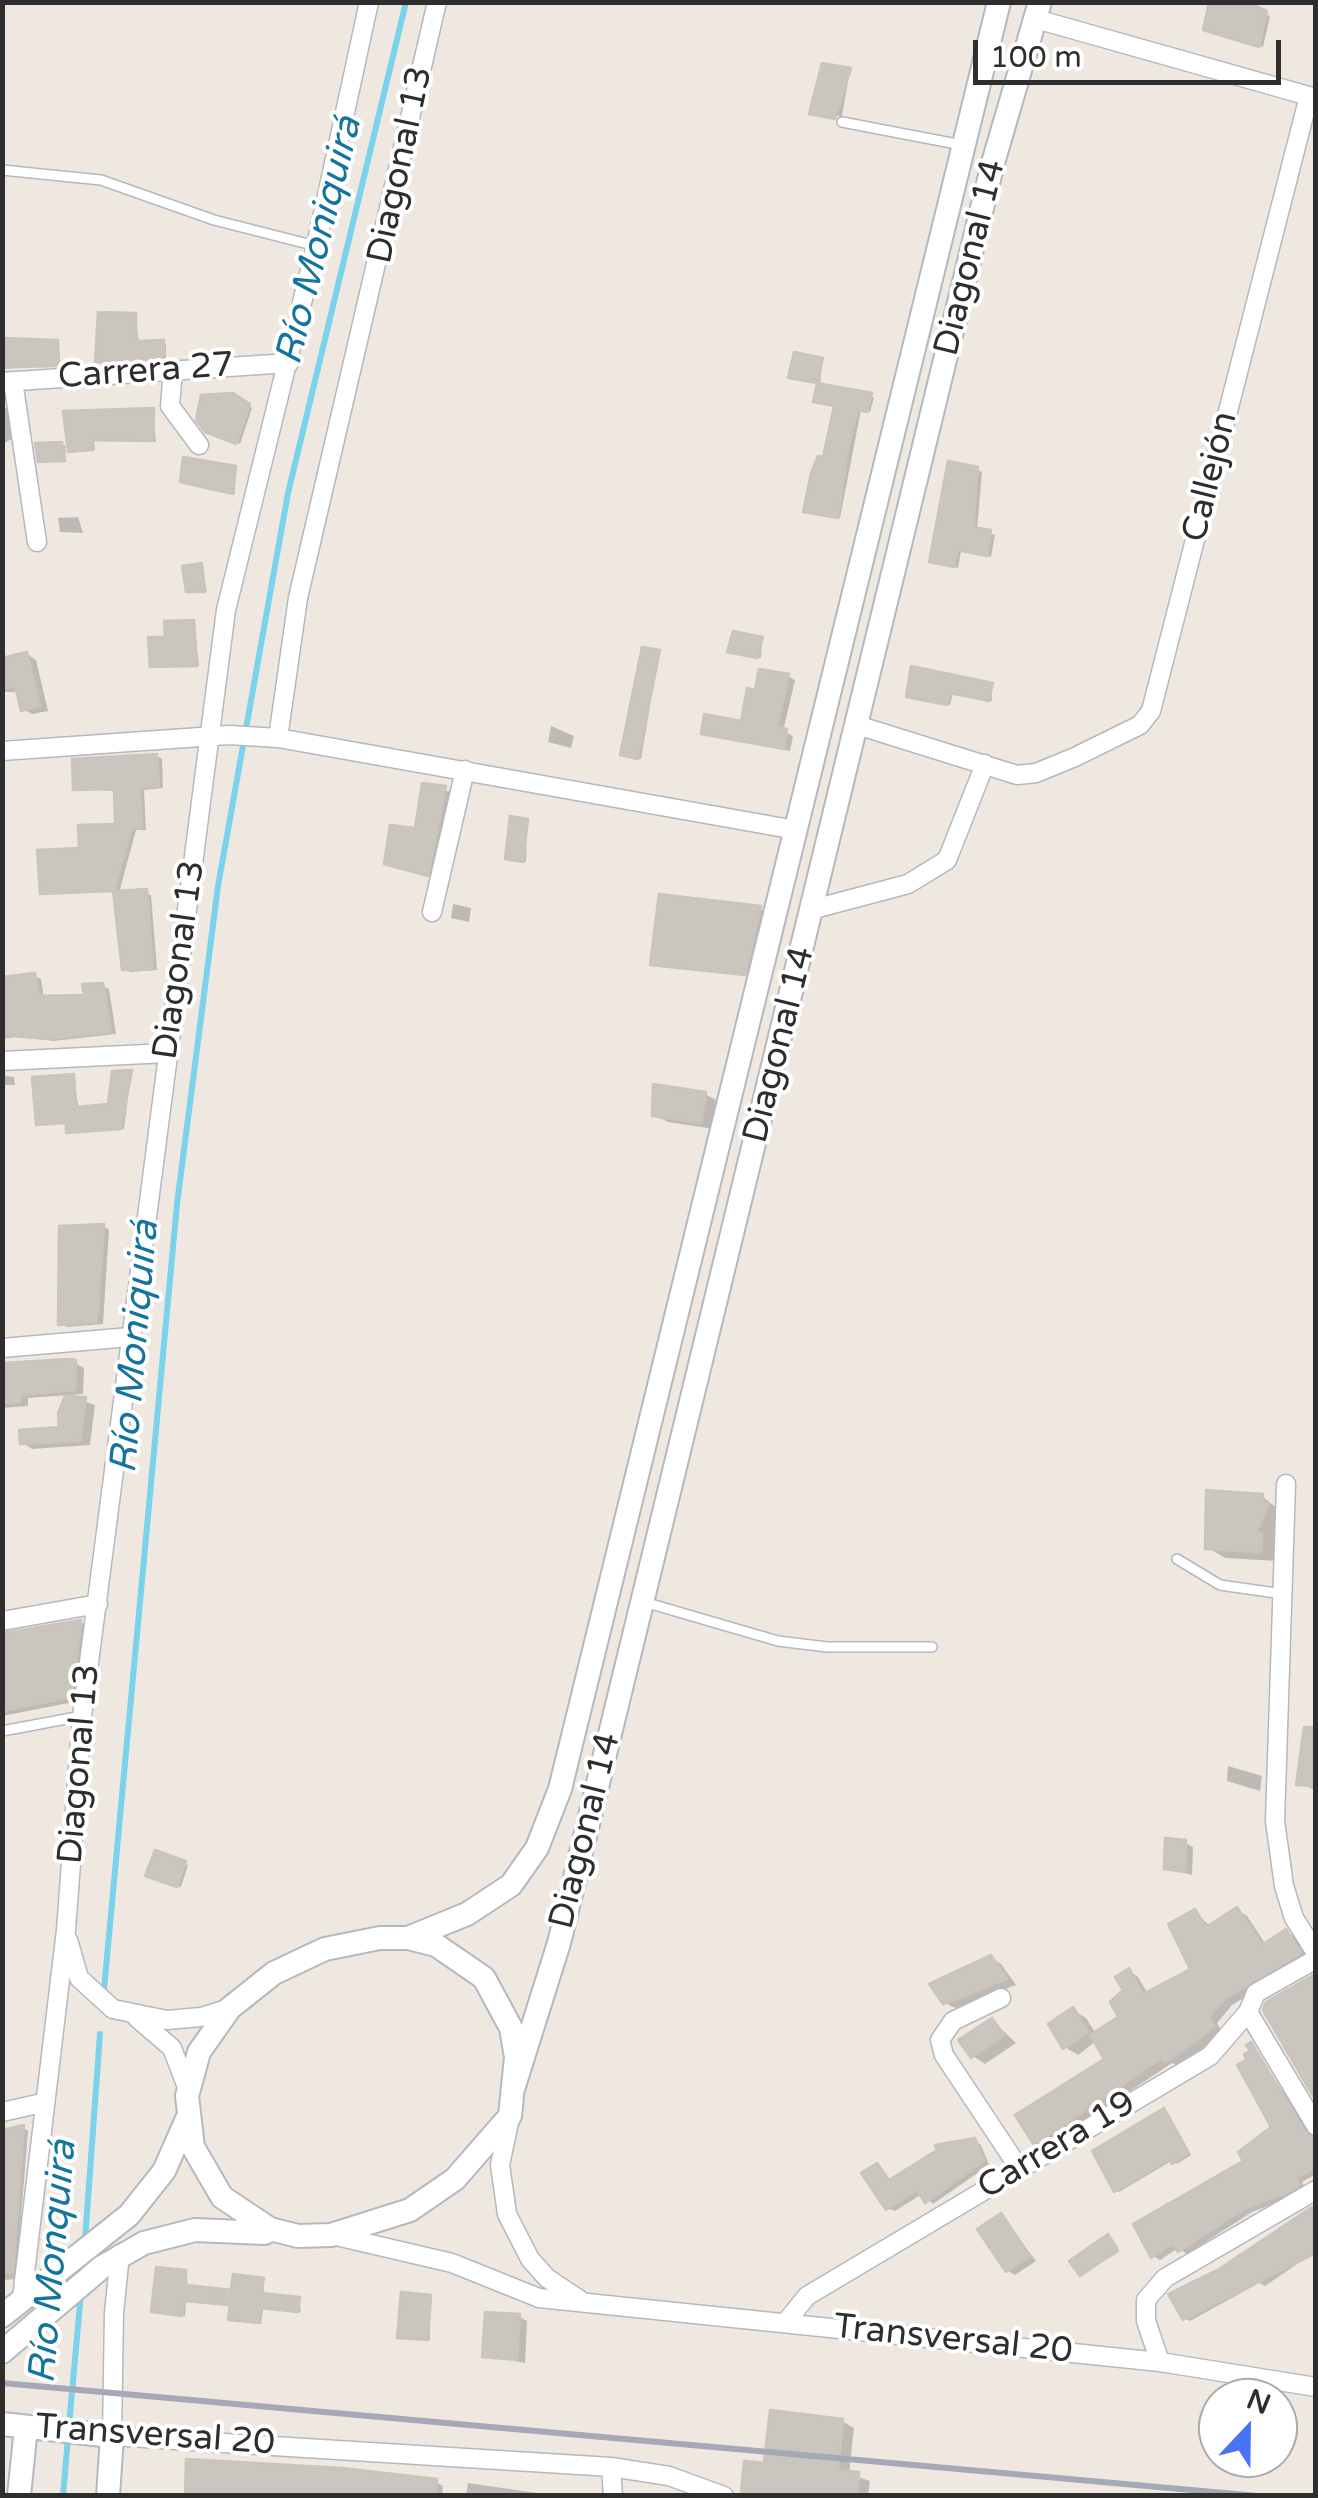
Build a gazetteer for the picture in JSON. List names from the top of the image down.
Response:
{
  "streets": {
    "street": [
      "Diagonal 13",
      "Diagonal 14",
      "Carrera 27",
      "Callejón",
      "Carrera 19",
      "Transversal 20"
    ]
  },
  "crossings": [
    ["Diagonal 13", "Diagonal 14"],
    ["Diagonal 13", "Carrera 27"],
    ["Diagonal 13", "Transversal 20"],
    ["Diagonal 14", "Transversal 20"],
    ["Carrera 19", "Transversal 20"]
  ],
  "water": ["Río Moniquirá", "Río Monquirá"],
  "scale_bar": "100 m",
  "north": "top"
}
